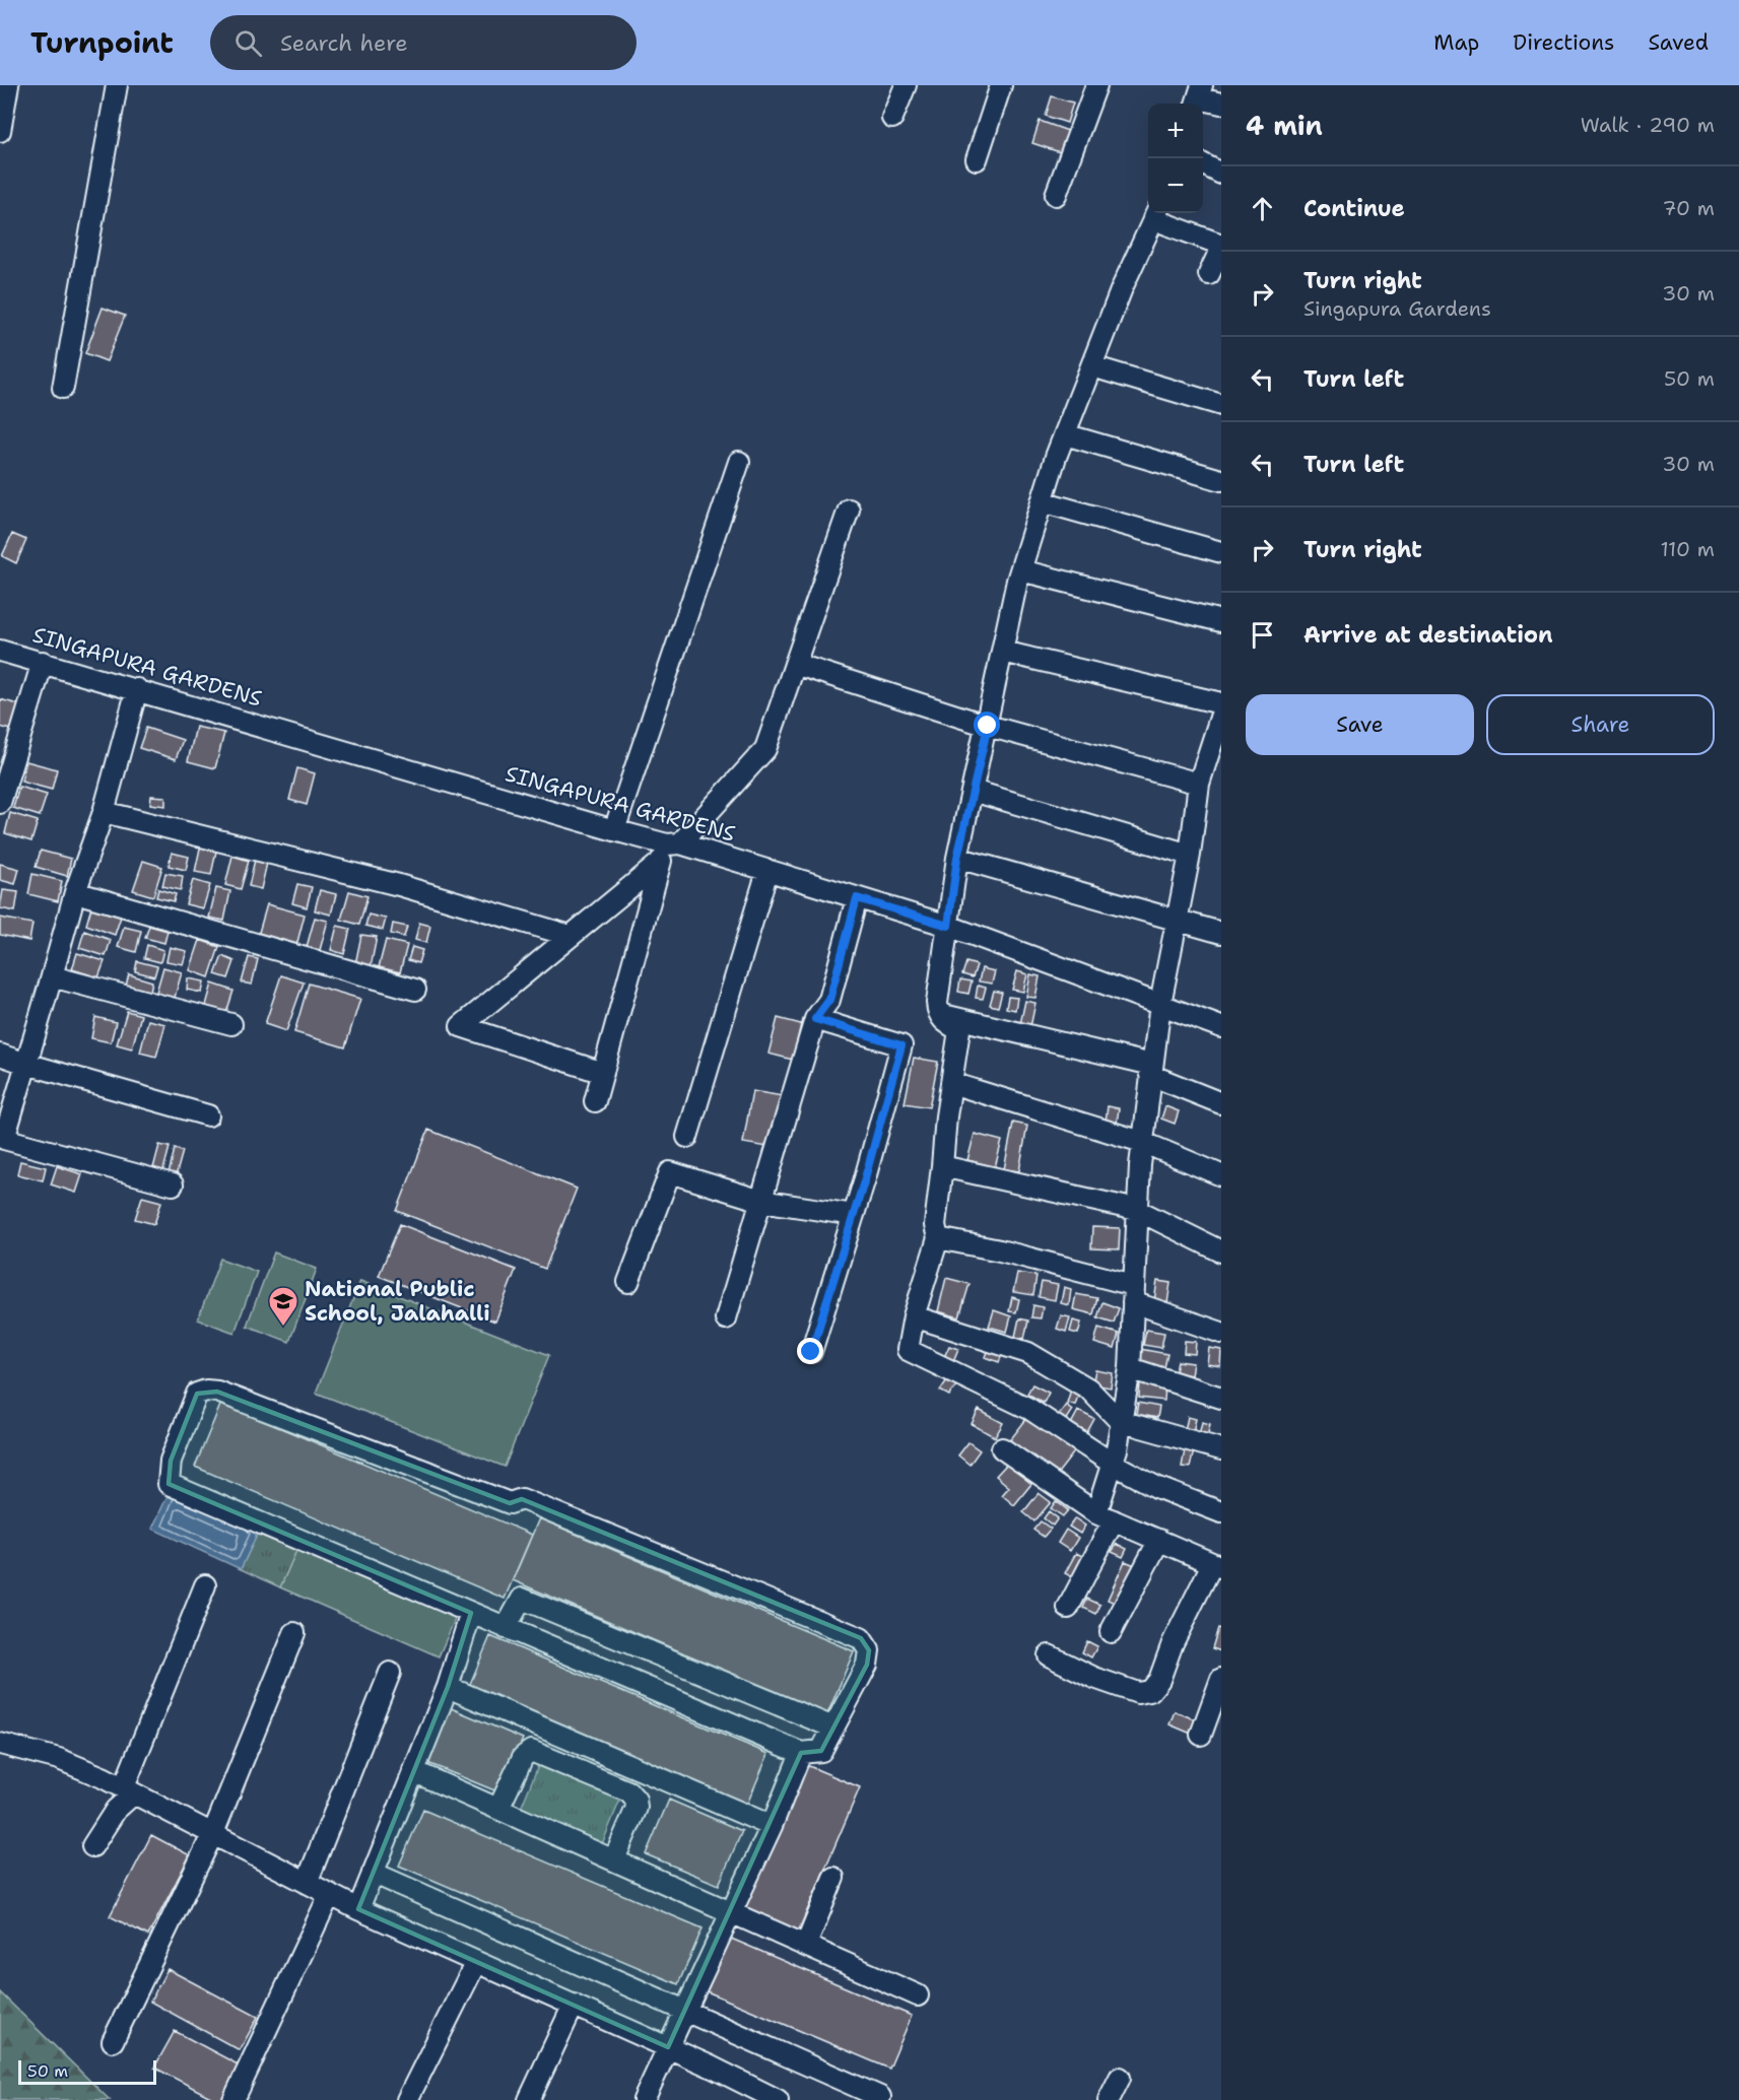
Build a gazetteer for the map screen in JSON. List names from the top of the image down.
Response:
{
  "streets": {
    "street": ["SINGAPURA GARDENS"]
  },
  "places": {
    "school or university": ["National Public School, Jalahalli"]
  },
  "scale_bar": "50 m",
  "page": {
    "header": "Turnpoint",
    "search": "Search here",
    "nav": ["Map", "Directions", "Saved"],
    "heading": ["4 min", "Walk · 290 m"],
    "map_buttons": ["+", "−"],
    "list": [
      ["Continue", "70 m"],
      ["Turn right", "Singapura Gardens", "30 m"],
      ["Turn left", "50 m"],
      ["Turn left", "30 m"],
      ["Turn right", "110 m"],
      "Arrive at destination"
    ],
    "buttons": ["Save", "Share"],
    "scale": "50 m"
  }
}
